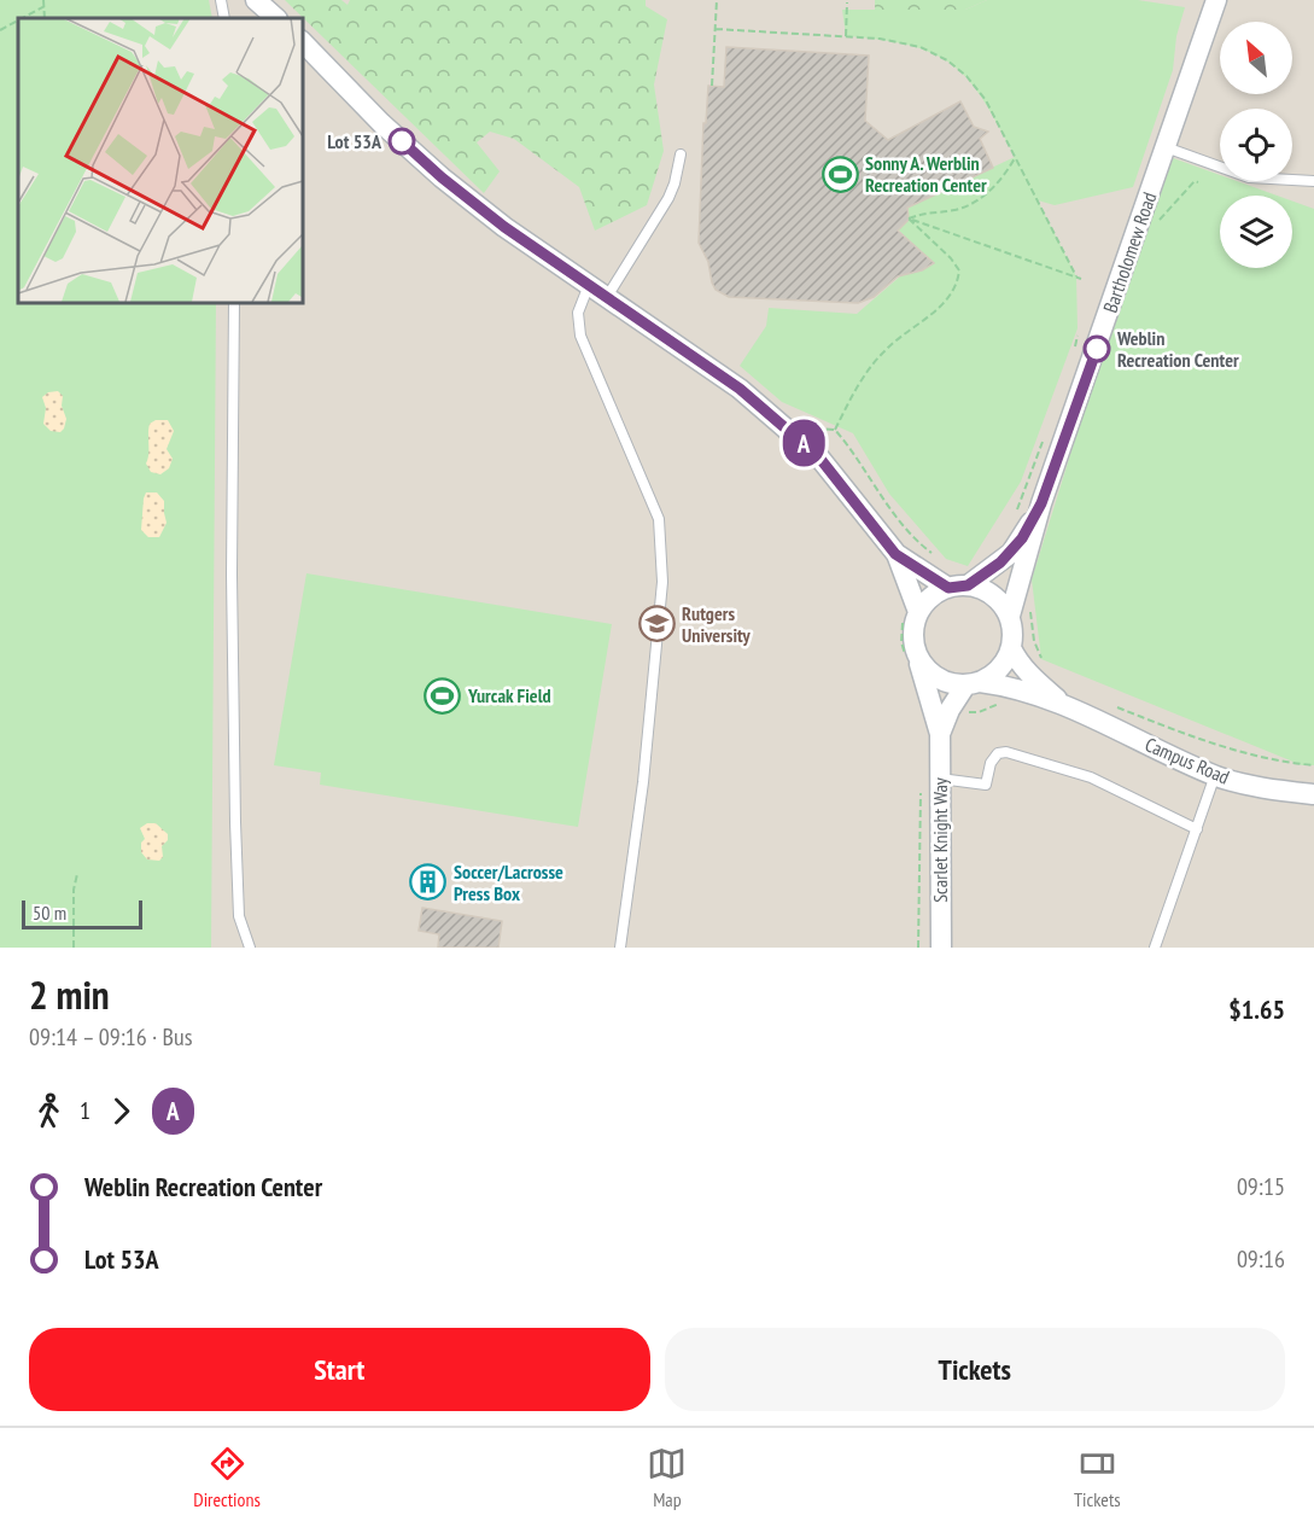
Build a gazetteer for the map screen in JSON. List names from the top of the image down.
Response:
{
  "streets": {
    "street": ["Bartholomew Road", "Campus Road", "Scarlet Knight Way"]
  },
  "crossings": [
    ["Bartholomew Road", "Campus Road"]
  ],
  "places": {
    "other": ["Lot 53A", "Weblin Recreation Center"],
    "sports": ["Sonny A. Werblin Recreation Center", "Yurcak Field"],
    "school or university": ["Rutgers University"],
    "building": ["Soccer/Lacrosse Press Box"]
  },
  "lines": ["bus line A"],
  "scale_bar": "50 m",
  "north": "top left",
  "page": {
    "on_map": "A",
    "scale": "50 m",
    "heading": ["2 min", "09:14 – 09:16 · Bus", "$1.65"],
    "legs": ["1", "A"],
    "list": [
      {
        "name": "Weblin Recreation Center",
        "value": "09:15"
      },
      {
        "name": "Lot 53A",
        "value": "09:16"
      }
    ],
    "buttons": ["Start", "Tickets"],
    "tabs": ["Directions", "Map", "Tickets"]
  }
}
